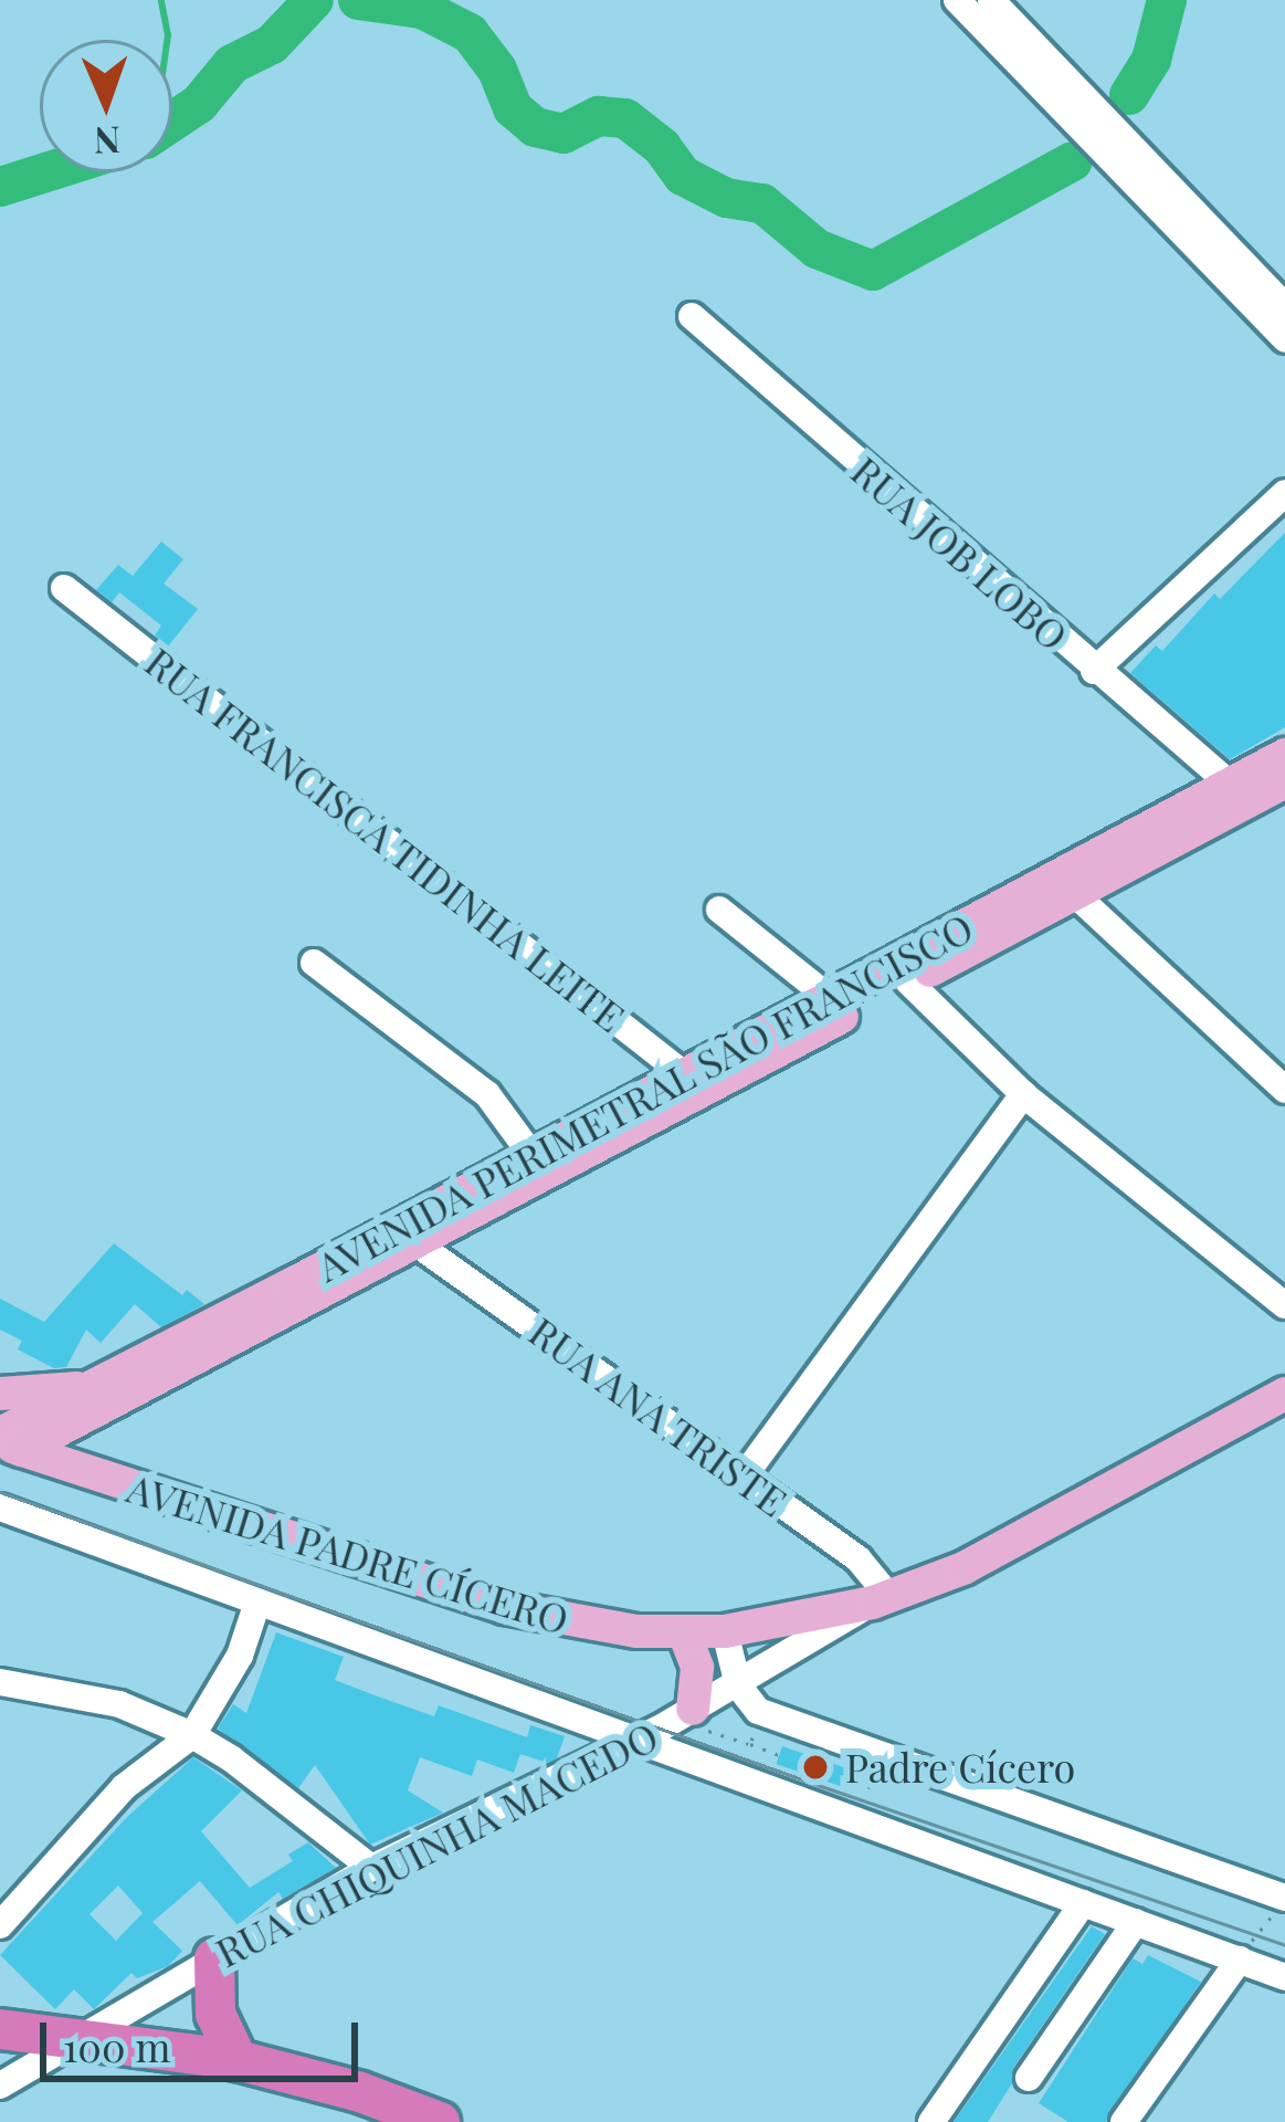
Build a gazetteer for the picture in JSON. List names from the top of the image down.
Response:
{
  "streets": {
    "main road": ["AVENIDA PERIMETRAL SÃO FRANCISCO", "AVENIDA PADRE CÍCERO"],
    "street": [
      "RUA JOB LOBO",
      "RUA FRANCISCA TIDINHA LEITE",
      "RUA ANA TRISTE",
      "RUA CHIQUINHA MACEDO"
    ]
  },
  "crossings": [
    ["RUA JOB LOBO", "AVENIDA PERIMETRAL SÃO FRANCISCO"],
    ["RUA FRANCISCA TIDINHA LEITE", "AVENIDA PERIMETRAL SÃO FRANCISCO"],
    ["AVENIDA PERIMETRAL SÃO FRANCISCO", "RUA ANA TRISTE"],
    ["AVENIDA PERIMETRAL SÃO FRANCISCO", "AVENIDA PADRE CÍCERO"],
    ["RUA ANA TRISTE", "AVENIDA PADRE CÍCERO"],
    ["RUA ANA TRISTE", "RUA CHIQUINHA MACEDO"],
    ["AVENIDA PADRE CÍCERO", "RUA CHIQUINHA MACEDO"]
  ],
  "places": ["Padre Cícero"],
  "scale_bar": "100 m",
  "north": "bottom"
}
